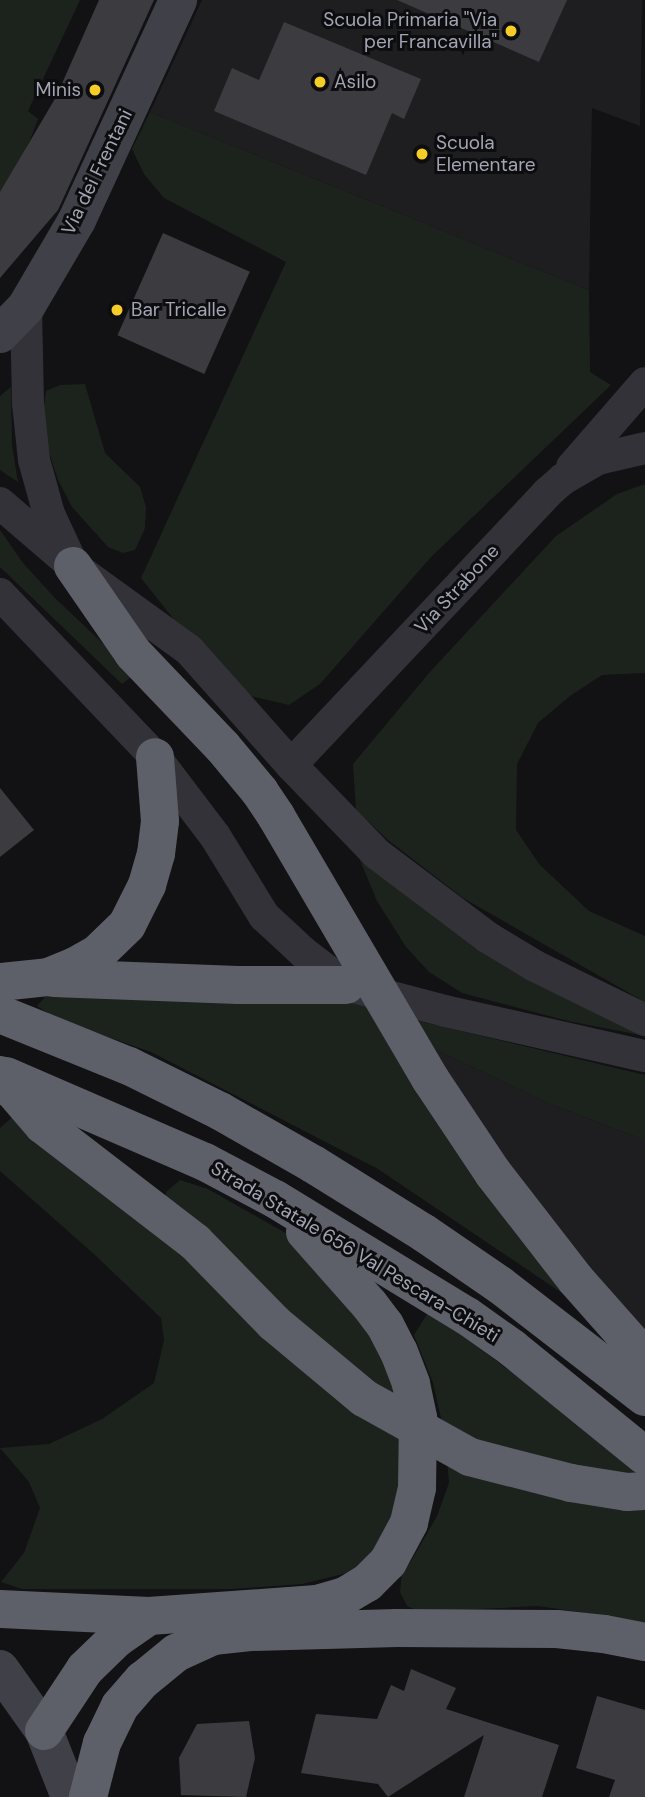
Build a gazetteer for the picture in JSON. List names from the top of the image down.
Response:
{
  "streets": {
    "highway": ["Strada Statale 656 Val Pescara-Chieti"],
    "main road": ["Via dei Frentani"],
    "street": ["Via Strabone"]
  },
  "places": [
    "Scuola Primaria \"Via per Francavilla\"",
    "Asilo",
    "Minis",
    "Scuola Elementare",
    "Bar Tricalle"
  ]
}
